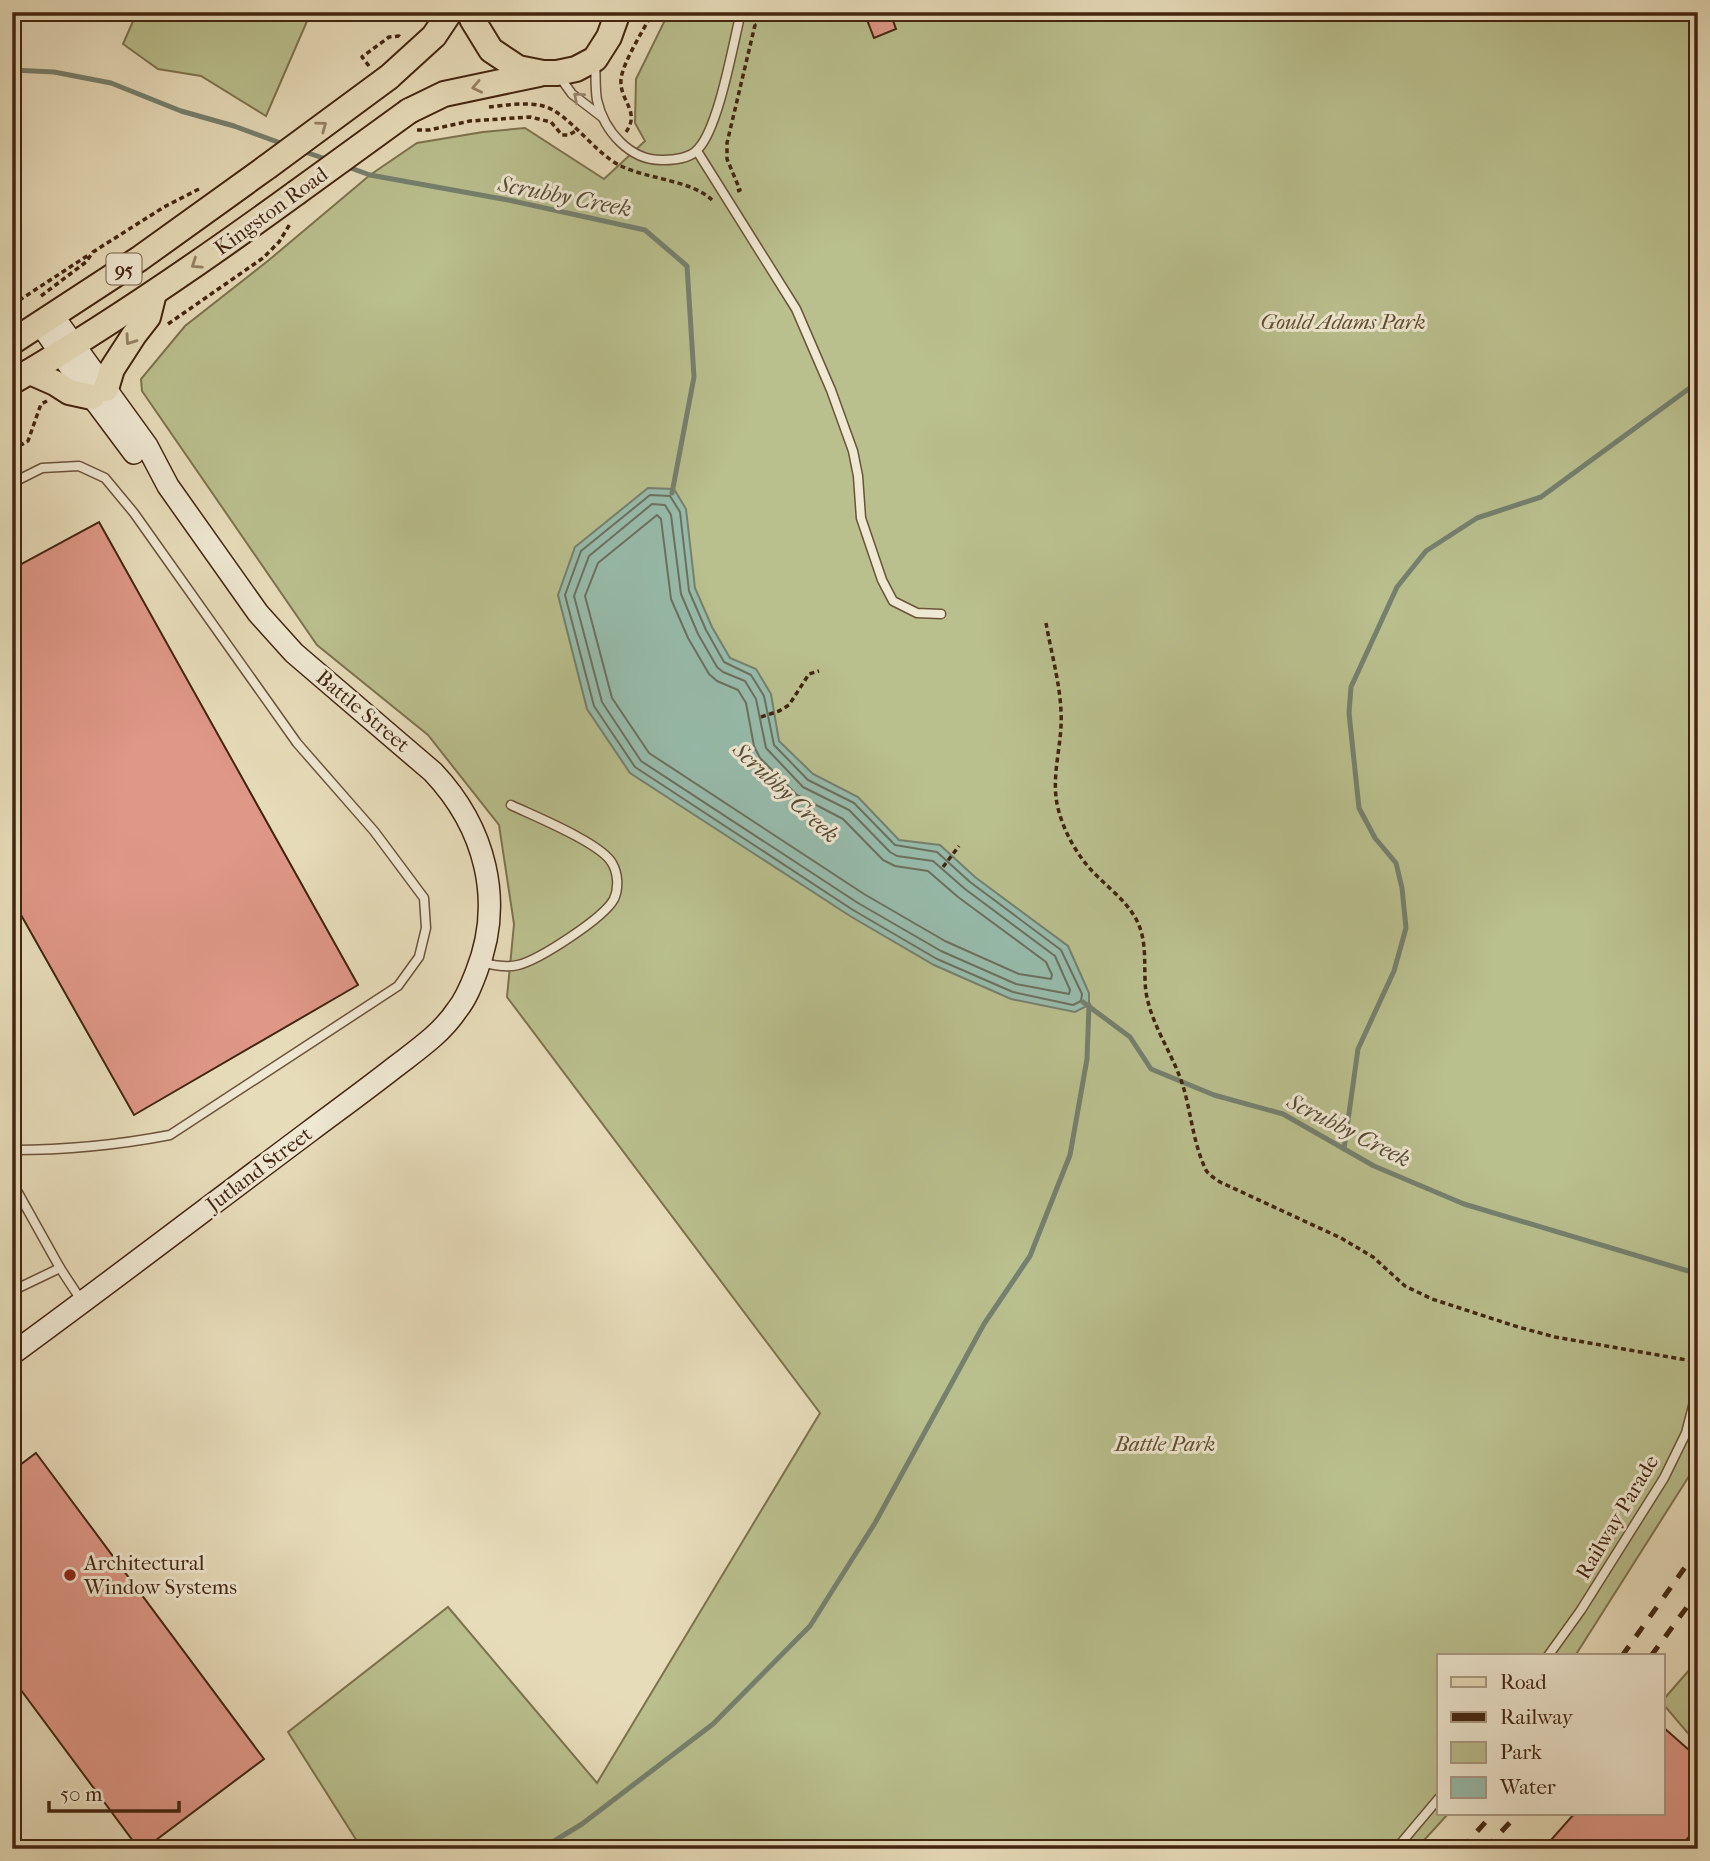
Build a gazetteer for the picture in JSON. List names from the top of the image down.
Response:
{
  "streets": {
    "main road": ["Kingston Road", "95"],
    "street": ["Battle Street", "Jutland Street"],
    "lane": ["Railway Parade"]
  },
  "crossings": [
    ["Kingston Road", "95"],
    ["Kingston Road", "Battle Street"],
    ["Battle Street", "Jutland Street"]
  ],
  "water": ["Scrubby Creek"],
  "parks": ["Gould Adams Park", "Battle Park"],
  "places": ["Architectural Window Systems"],
  "legend": [
    "Road",
    "Railway",
    "Park",
    "Water"
  ],
  "scale_bar": "50 m"
}
